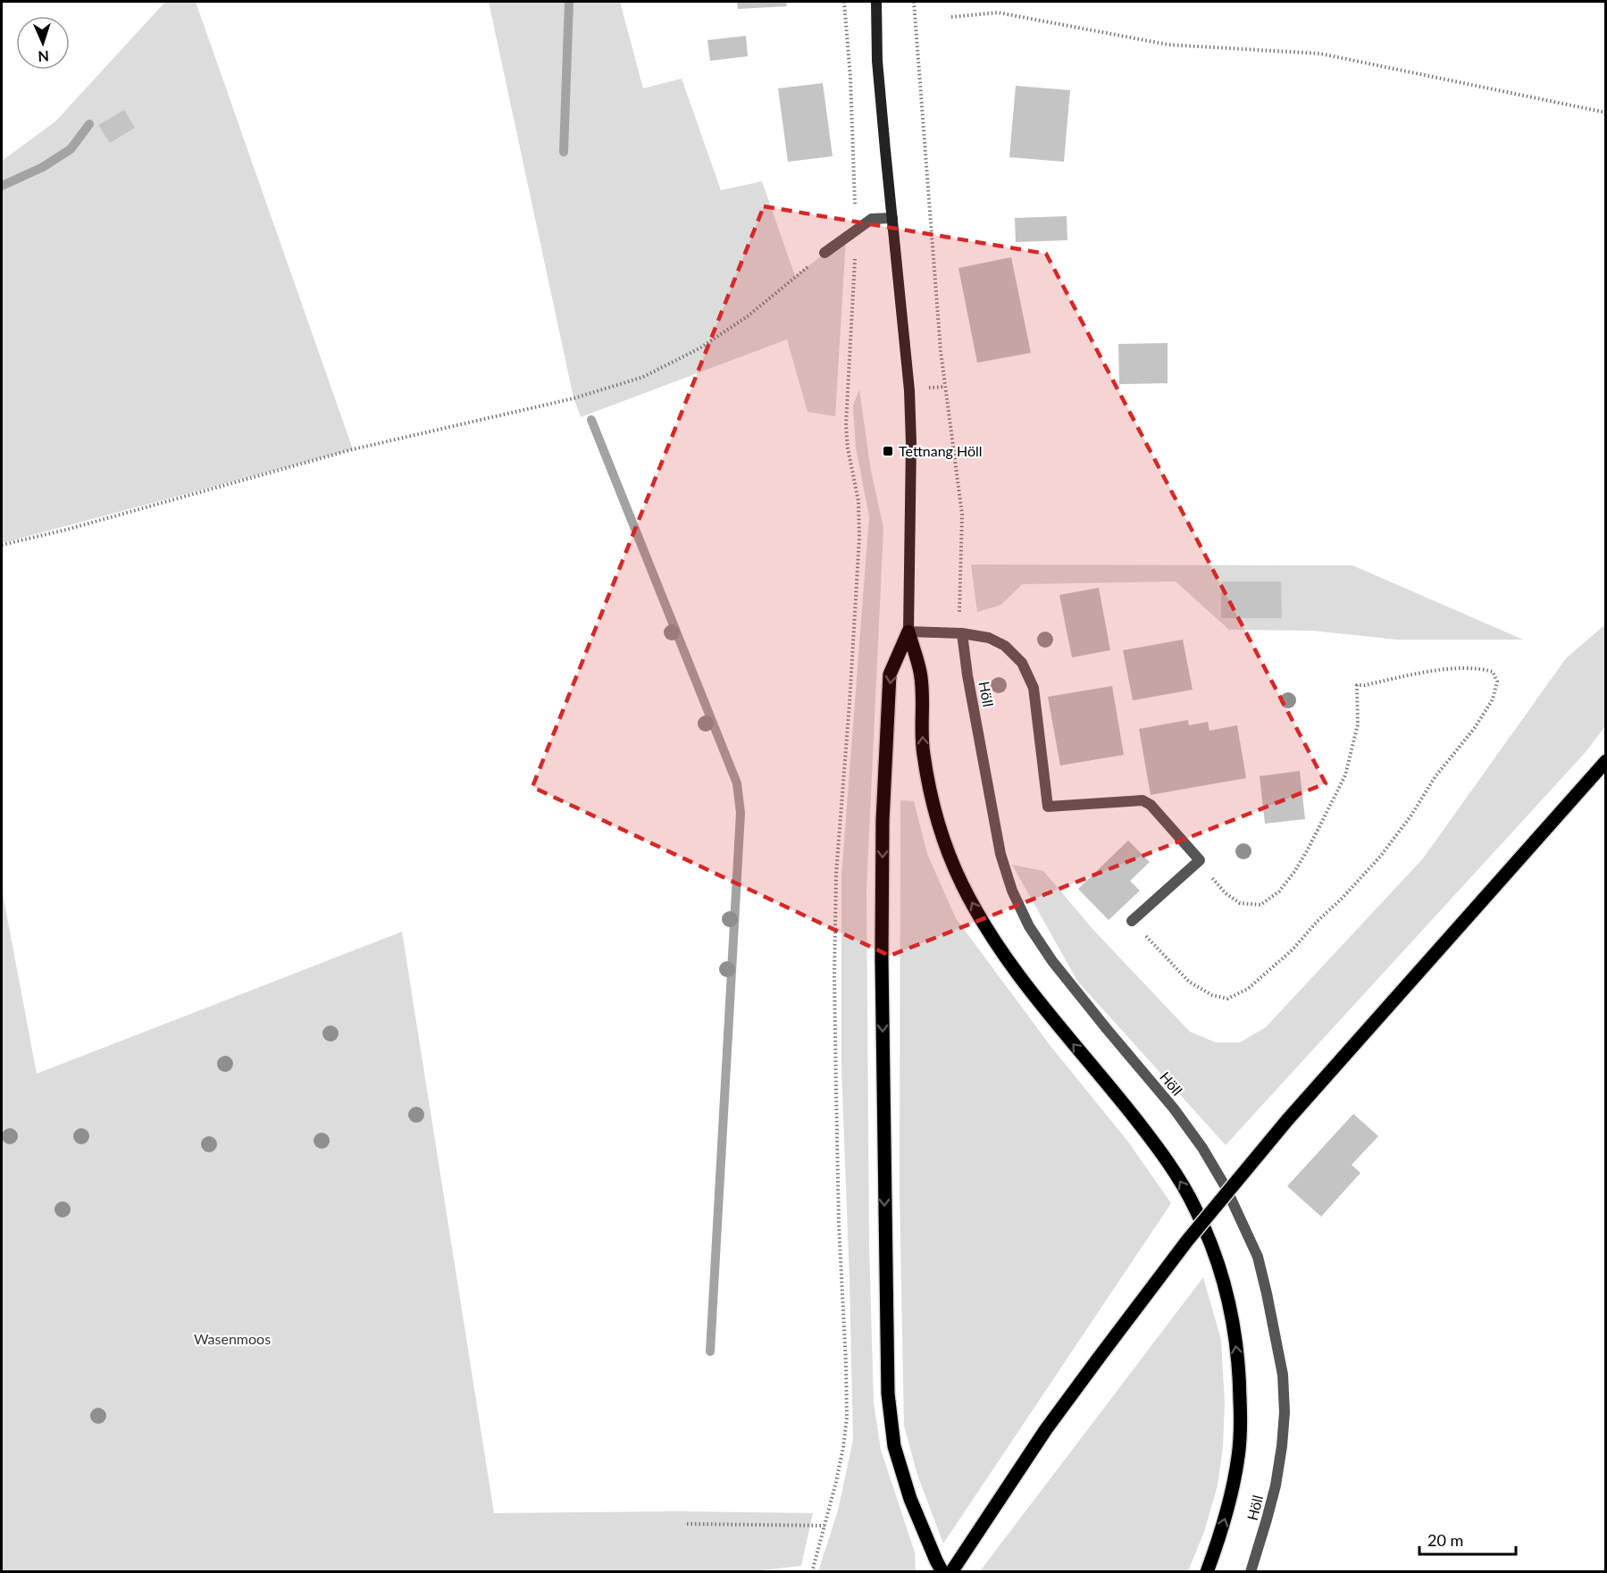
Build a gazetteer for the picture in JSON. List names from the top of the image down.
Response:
{
  "streets": {
    "lane": ["Höll"]
  },
  "parks": ["Wasenmoos"],
  "places": {
    "transit": ["Tettnang Höll"]
  },
  "scale_bar": "20 m",
  "north": "bottom"
}
